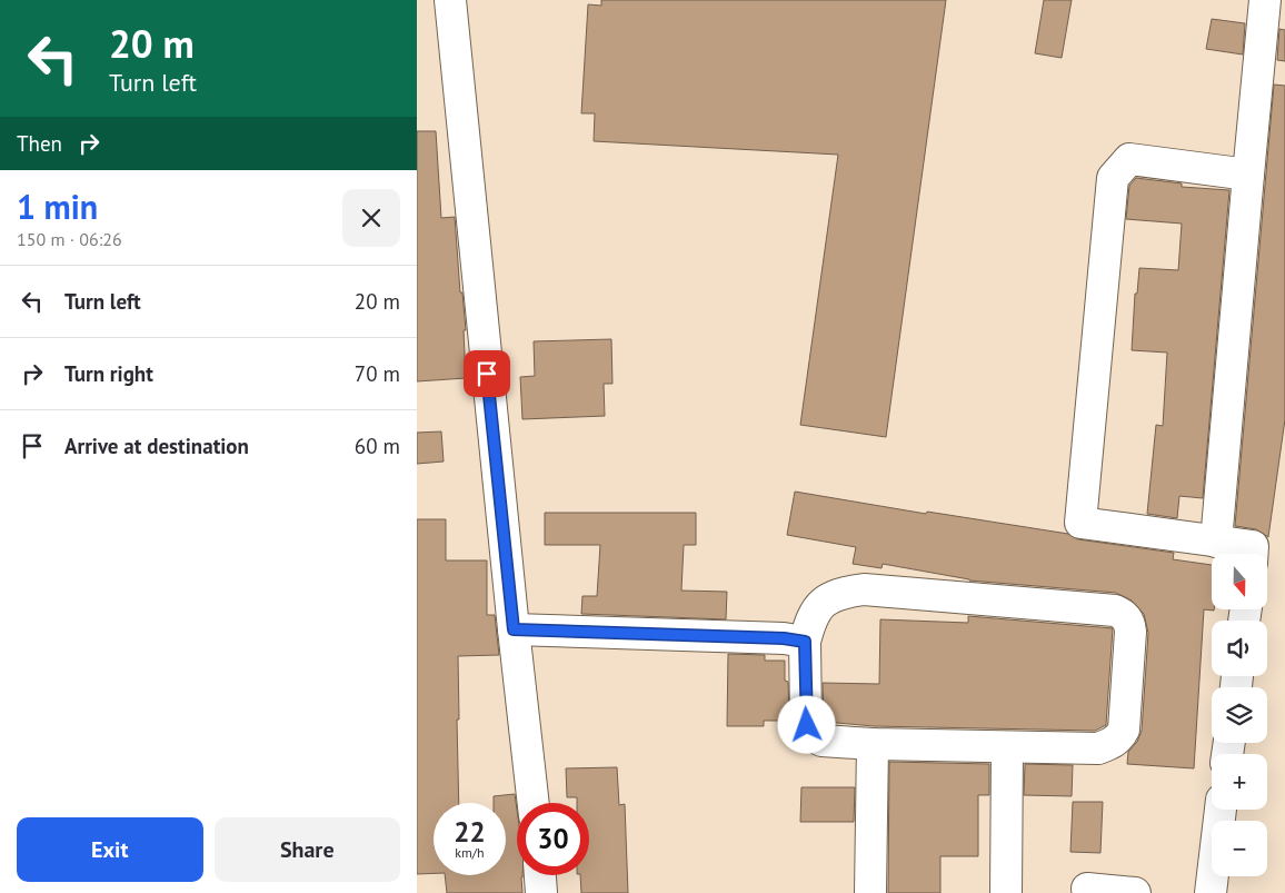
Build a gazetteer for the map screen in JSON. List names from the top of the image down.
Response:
{
  "north": "bottom",
  "page": {
    "turn": ["20 m", "Turn left"],
    "then": "Then",
    "heading": ["1 min", "150 m · 06:26"],
    "list": [
      {
        "name": "Turn left",
        "value": "20 m"
      },
      {
        "name": "Turn right",
        "value": "70 m"
      },
      {
        "name": "Arrive at destination",
        "value": "60 m"
      }
    ],
    "map_buttons": ["+", "−"],
    "speed": "22 km/h",
    "limit": "30",
    "buttons": ["Exit", "Share"]
  }
}
